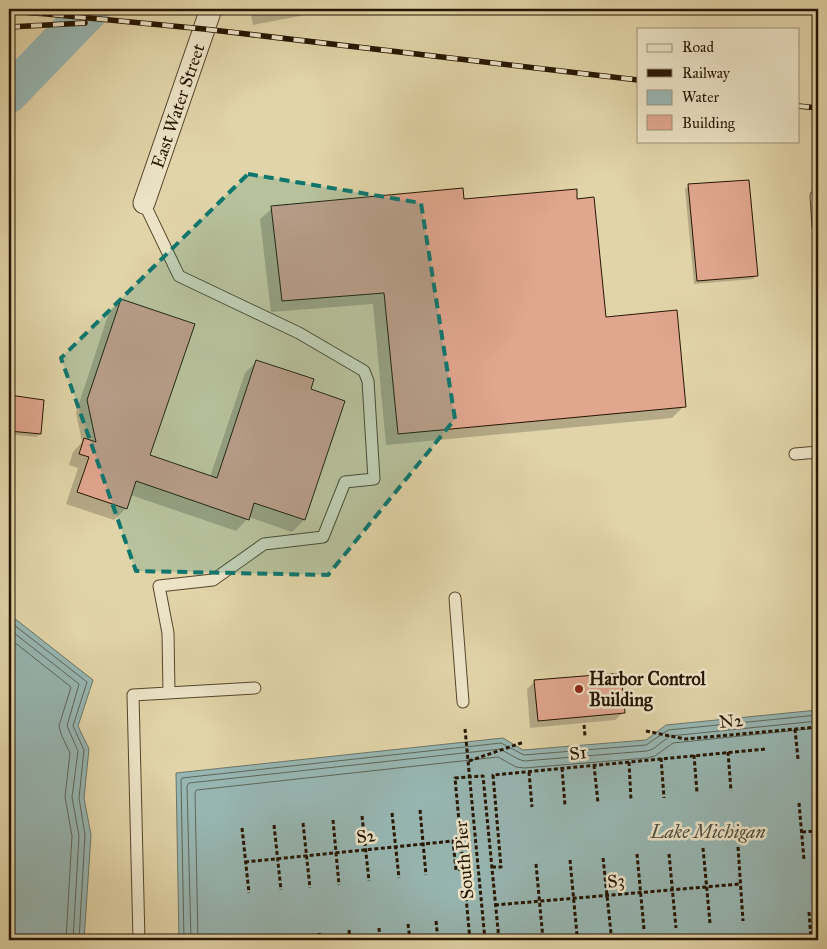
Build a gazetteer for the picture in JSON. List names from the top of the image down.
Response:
{
  "streets": {
    "street": ["East Water Street"],
    "path": [
      "N2",
      "S1",
      "S2",
      "South Pier",
      "S3"
    ]
  },
  "water": ["Lake Michigan"],
  "places": ["Harbor Control Building"],
  "legend": [
    "Road",
    "Railway",
    "Water",
    "Building"
  ]
}
